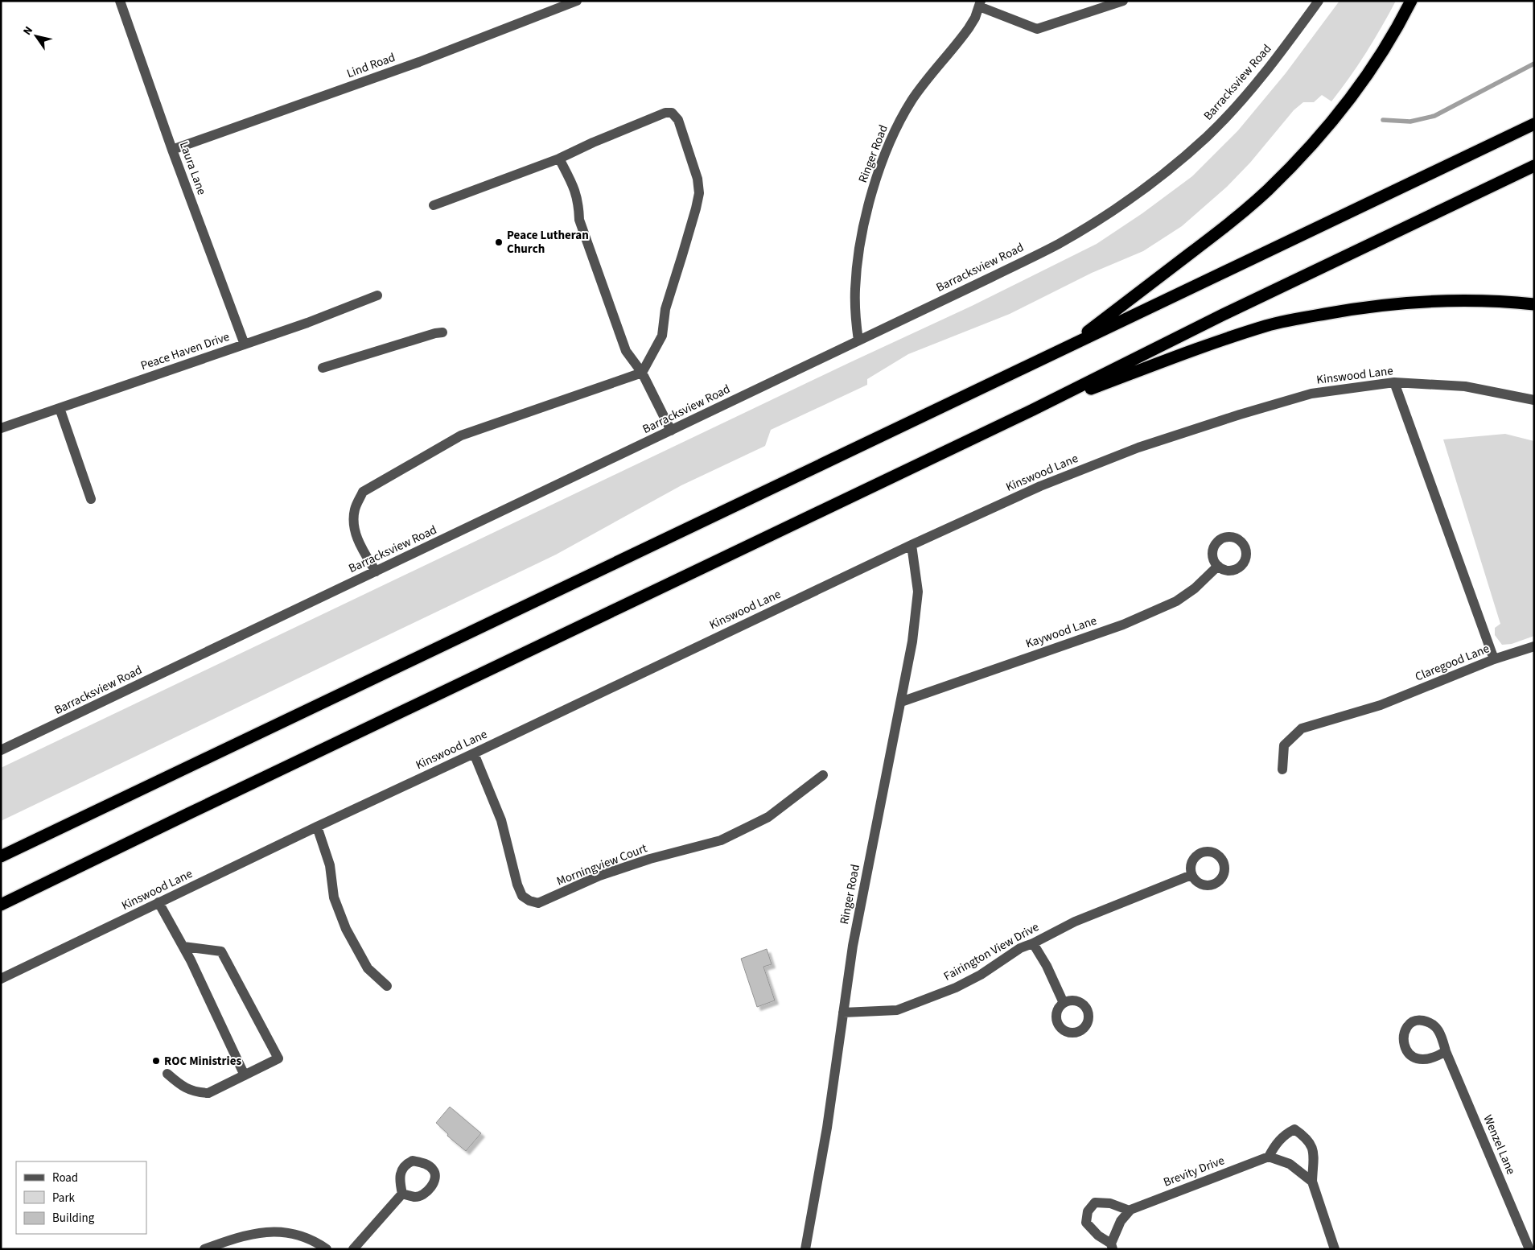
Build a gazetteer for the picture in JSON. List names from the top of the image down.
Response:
{
  "streets": {
    "street": [
      "Lind Road",
      "Barracksview Road",
      "Ringer Road",
      "Laura Lane",
      "Peace Haven Drive",
      "Kinswood Lane",
      "Kaywood Lane",
      "Claregood Lane",
      "Morningview Court",
      "Fairington View Drive",
      "Wenzel Lane",
      "Brevity Drive"
    ]
  },
  "crossings": [
    ["Lind Road", "Laura Lane"],
    ["Barracksview Road", "Ringer Road"],
    ["Ringer Road", "Kinswood Lane"],
    ["Ringer Road", "Kaywood Lane"],
    ["Ringer Road", "Fairington View Drive"],
    ["Laura Lane", "Peace Haven Drive"],
    ["Kinswood Lane", "Morningview Court"]
  ],
  "places": ["Peace Lutheran Church", "ROC Ministries"],
  "legend": ["Road", "Park", "Building"],
  "north": "top left"
}
